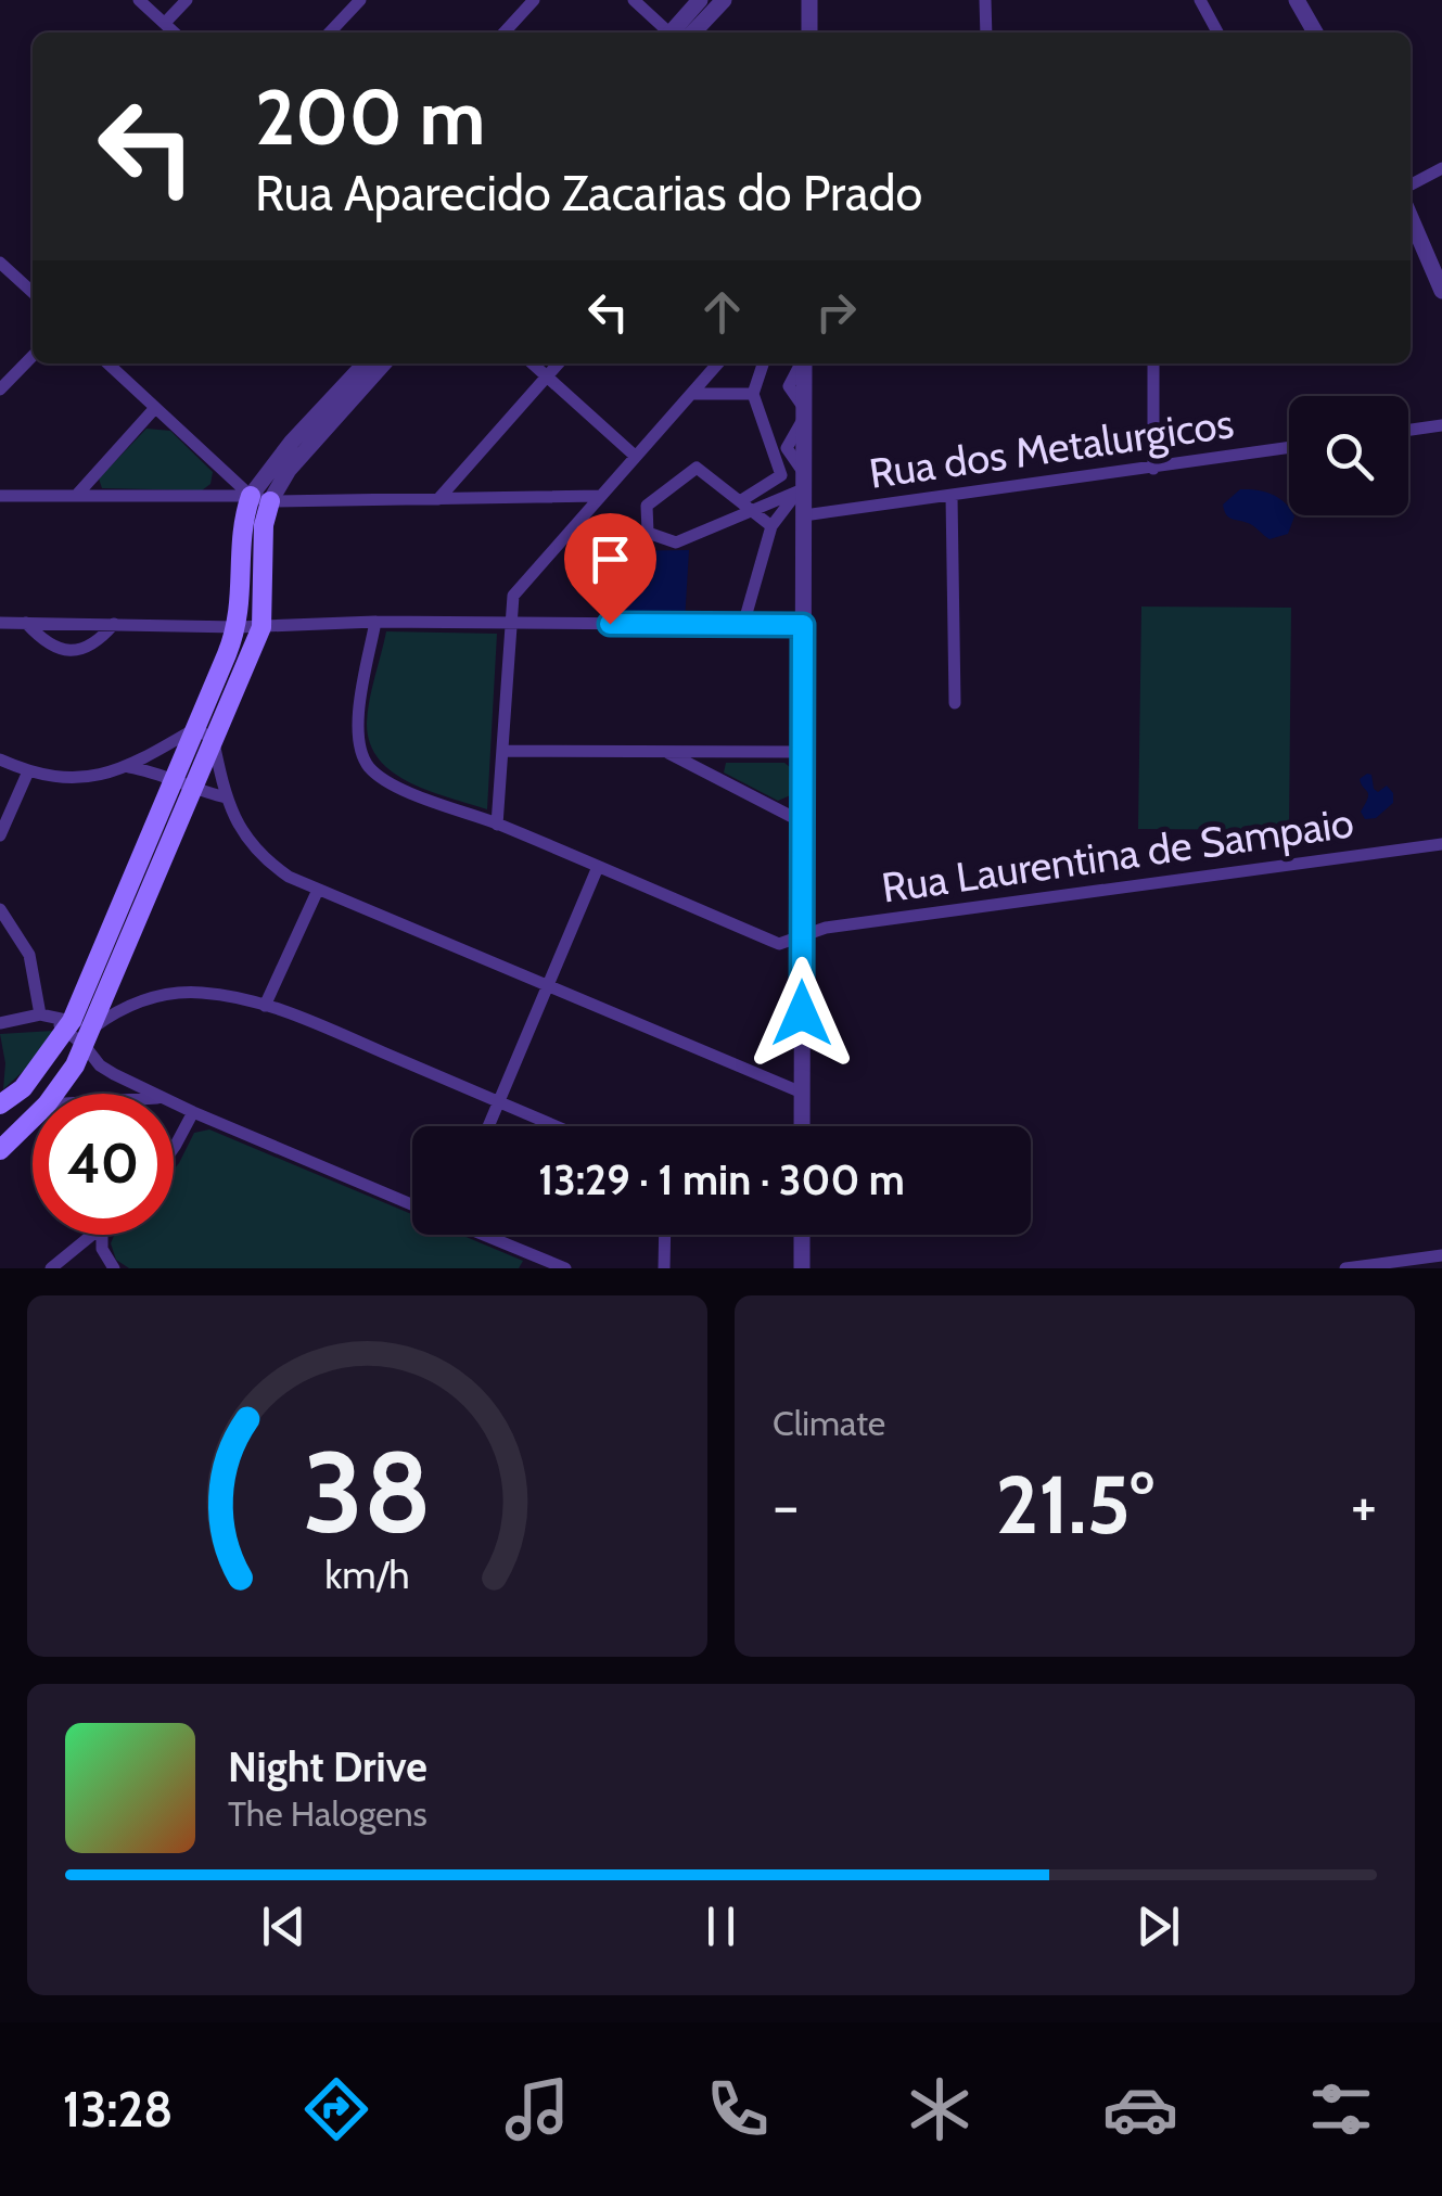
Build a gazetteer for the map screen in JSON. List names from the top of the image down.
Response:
{
  "streets": {
    "street": ["Rua dos Metalurgicos", "Rua Laurentina de Sampaio"]
  },
  "page": {
    "turn": ["200 m", "Rua Aparecido Zacarias do Prado"],
    "limit": "40",
    "trip": "13:29 · 1 min · 300 m",
    "tile": "Climate",
    "heat": ["−", "21.5°", "+"],
    "song": ["Night Drive", "The Halogens"],
    "tabs": "13:28",
    "gauge": ["38", "km/h"]
  }
}
